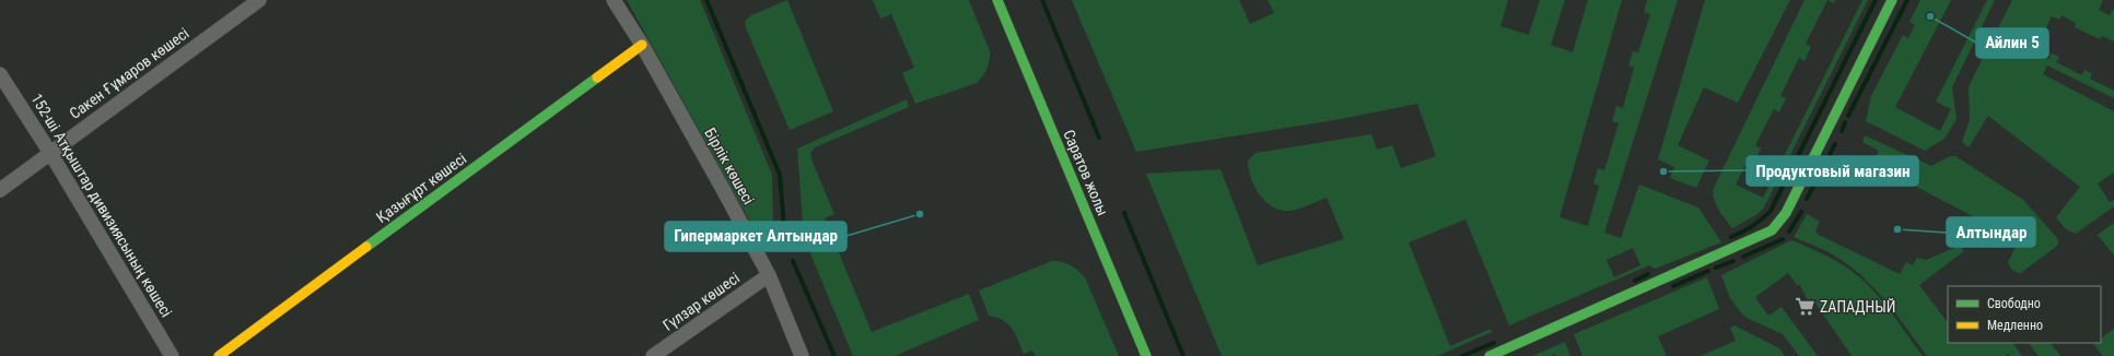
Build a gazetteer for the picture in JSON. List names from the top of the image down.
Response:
{
  "streets": {
    "street": [
      "Сакен Ғұмаров көшесі",
      "Бірлік көшесі",
      "Саратов жолы",
      "Қазығұрт көшесі",
      "152-ші Атқыштар дивизиясының көшесі",
      "Гүлзар көшесі"
    ]
  },
  "crossings": [
    ["Сакен Ғұмаров көшесі", "152-ші Атқыштар дивизиясының көшесі"],
    ["Бірлік көшесі", "Қазығұрт көшесі"],
    ["Бірлік көшесі", "Гүлзар көшесі"]
  ],
  "places": {
    "other": [
      "Айлин 5",
      "Продуктовый магазин",
      "Гипермаркет Алтындар",
      "Алтындар"
    ],
    "supermarket": ["ZАПАДНЫЙ"]
  },
  "legend": ["Свободно", "Медленно"]
}
